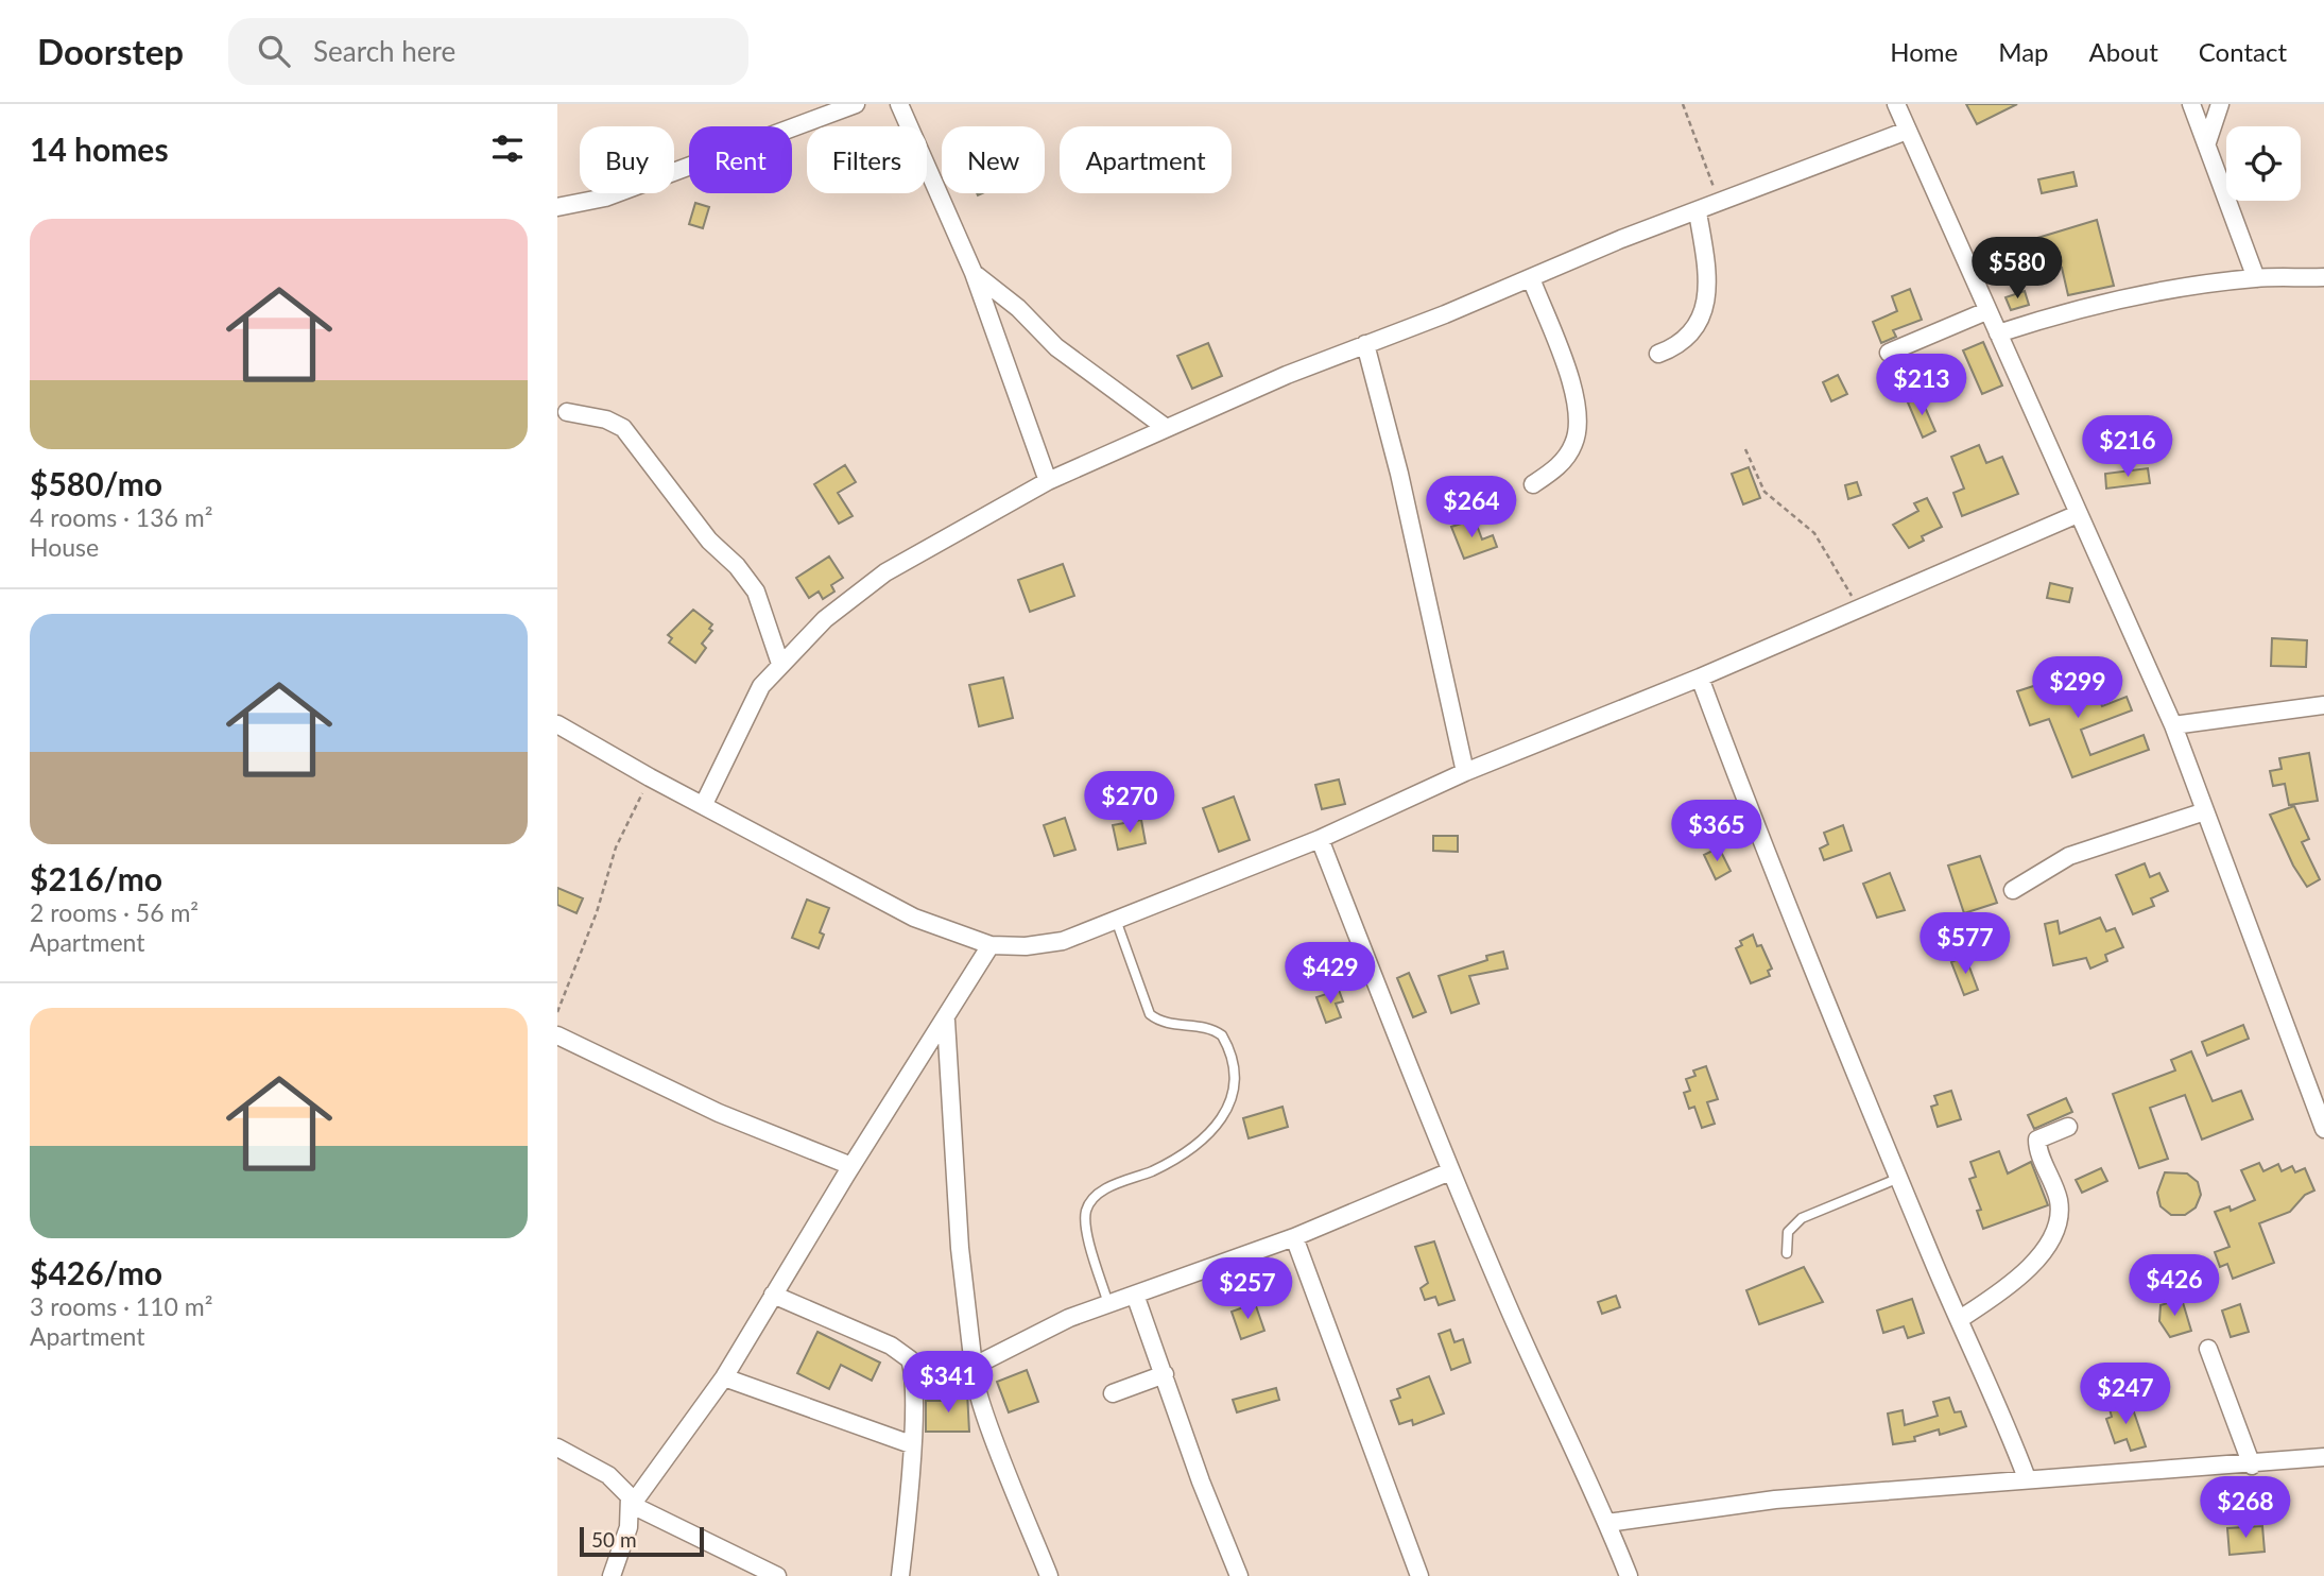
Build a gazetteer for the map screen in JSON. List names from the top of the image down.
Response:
{
  "scale_bar": "50 m",
  "page": {
    "header": "Doorstep",
    "search": "Search here",
    "nav": [
      "Home",
      "Map",
      "About",
      "Contact"
    ],
    "heading": "14 homes",
    "chip": [
      "Buy",
      "Rent",
      "Filters",
      "New",
      "Apartment"
    ],
    "list": [
      {
        "name": "$580/mo",
        "note": "4 rooms · 136 m² · House"
      },
      {
        "name": "$216/mo",
        "note": "2 rooms · 56 m² · Apartment"
      },
      {
        "name": "$426/mo",
        "note": "3 rooms · 110 m² · Apartment"
      }
    ],
    "price": [
      "$580",
      "$213",
      "$216",
      "$264",
      "$299",
      "$270",
      "$365",
      "$577",
      "$429",
      "$426",
      "$257",
      "$341",
      "$247",
      "$268"
    ],
    "scale": "50 m"
  }
}
